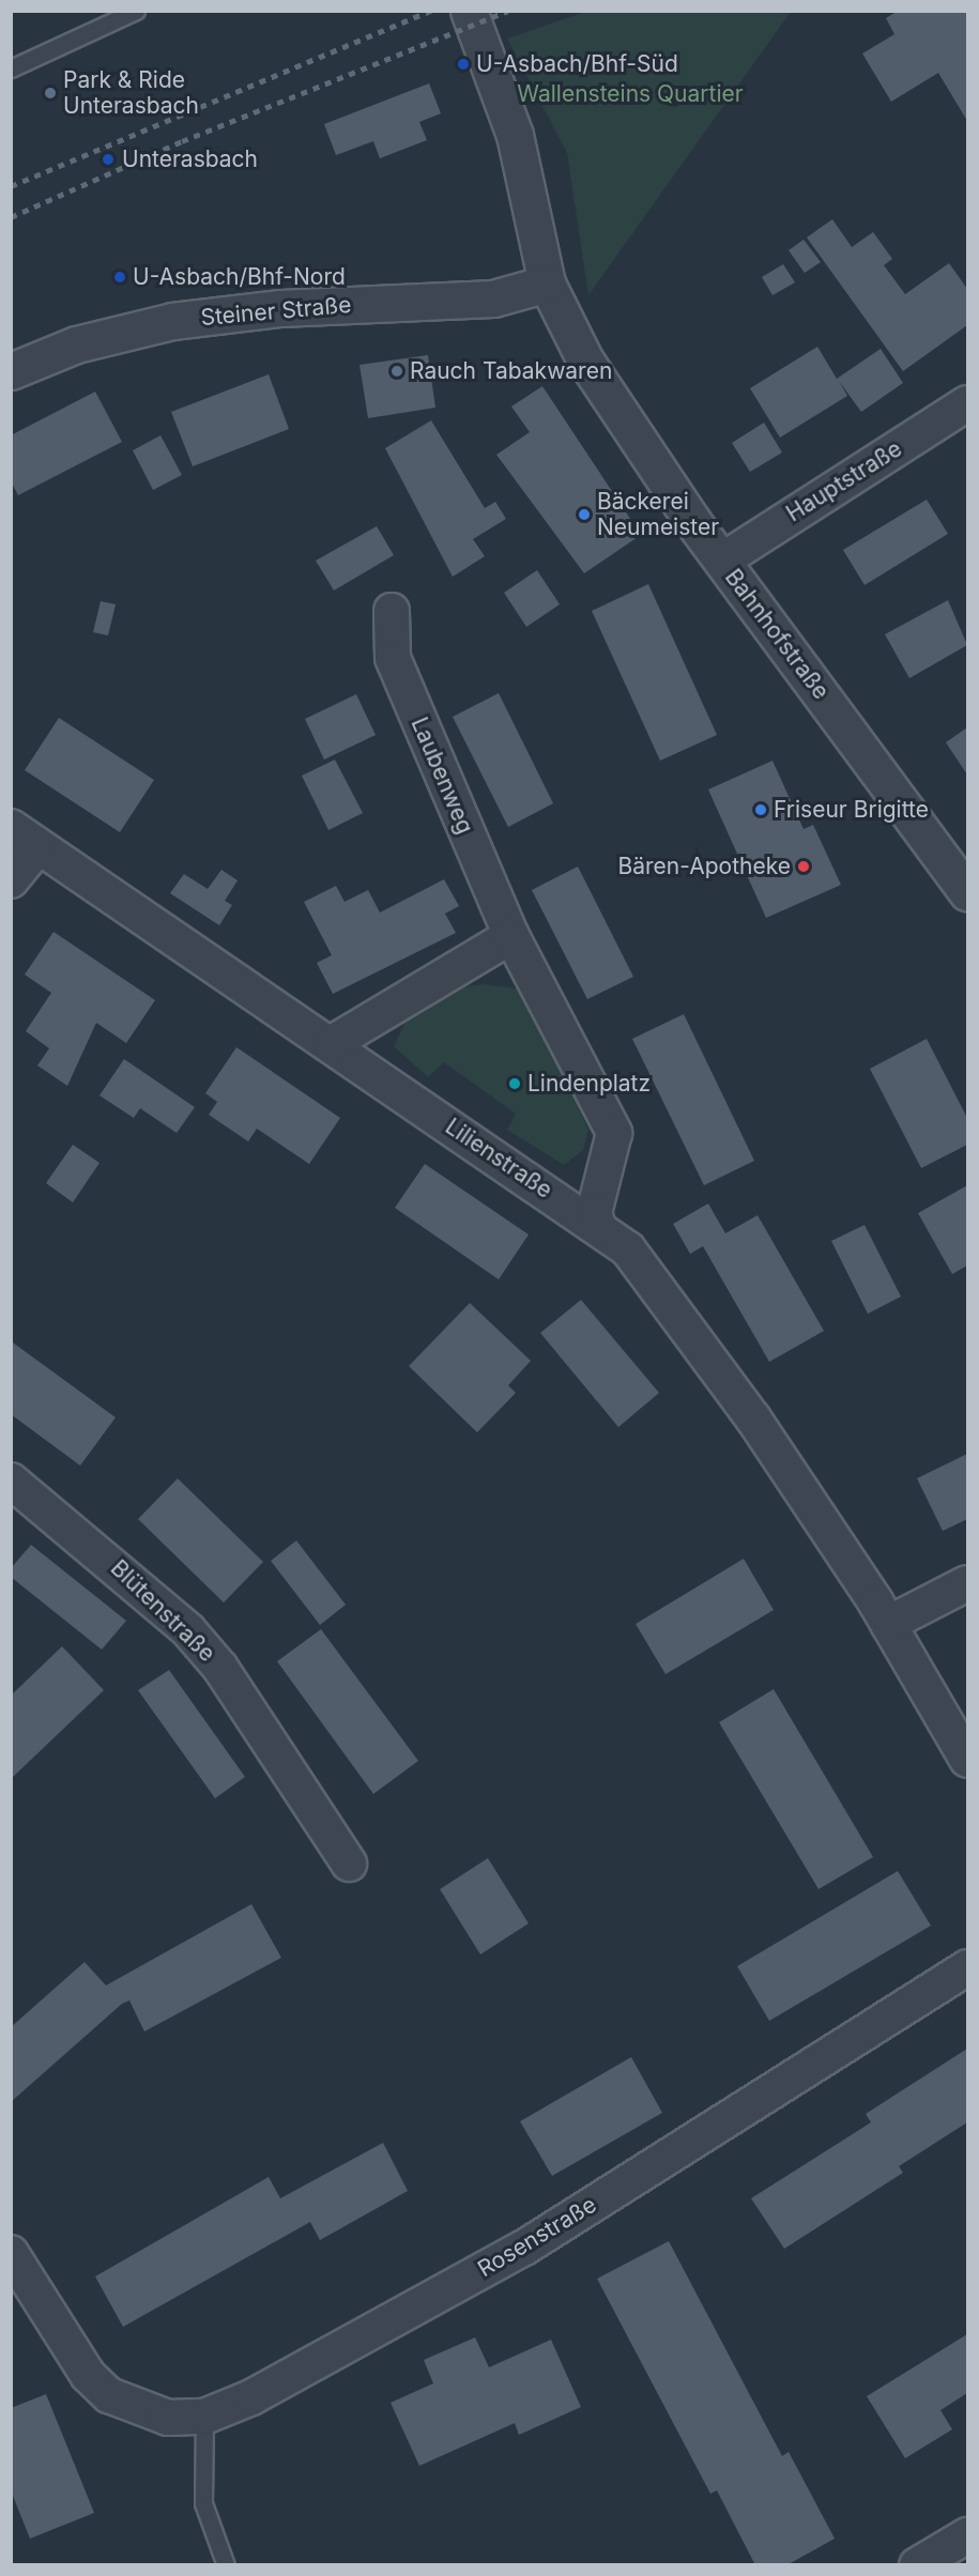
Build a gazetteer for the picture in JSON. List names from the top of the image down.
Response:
{
  "streets": {
    "street": [
      "Steiner Straße",
      "Hauptstraße",
      "Bahnhofstraße",
      "Laubenweg",
      "Lilienstraße",
      "Blütenstraße",
      "Rosenstraße"
    ]
  },
  "crossings": [
    ["Steiner Straße", "Bahnhofstraße"],
    ["Hauptstraße", "Bahnhofstraße"]
  ],
  "parks": ["Wallensteins Quartier"],
  "places": [
    "U-Asbach/Bhf-Süd",
    "Park & Ride Unterasbach",
    "Unterasbach",
    "U-Asbach/Bhf-Nord",
    "Rauch Tabakwaren",
    "Bäckerei Neumeister",
    "Friseur Brigitte",
    "Bären-Apotheke",
    "Lindenplatz"
  ]
}
